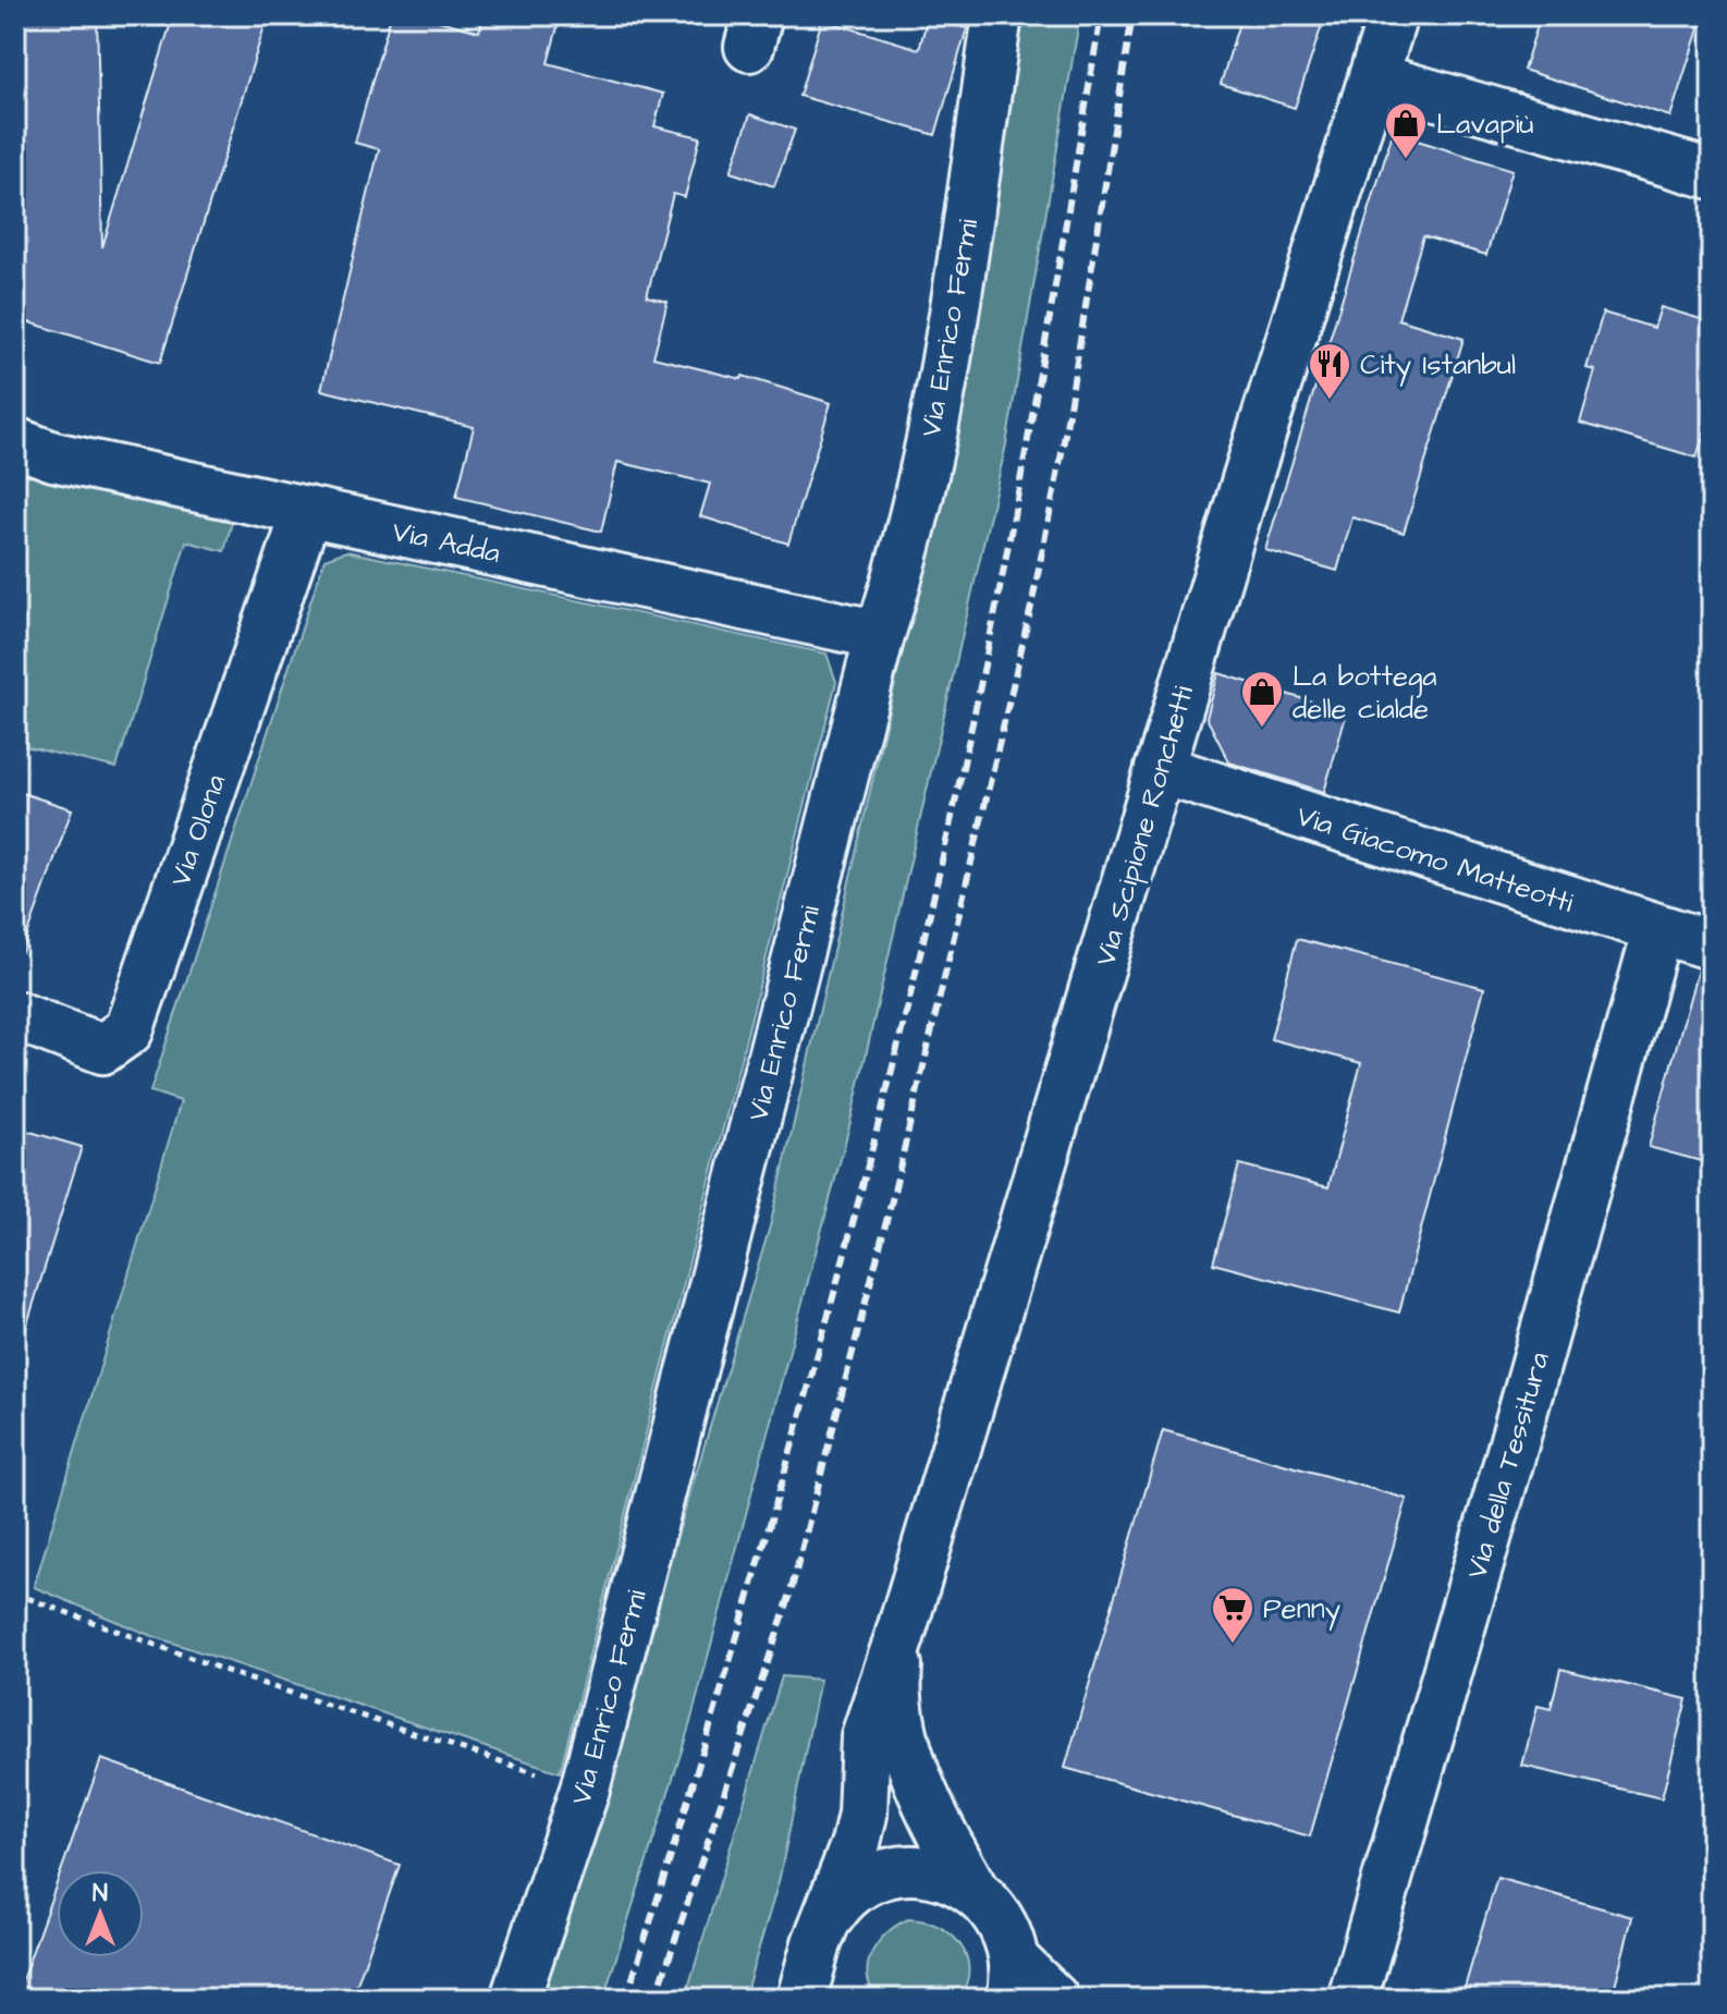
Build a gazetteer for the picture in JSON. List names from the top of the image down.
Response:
{
  "streets": {
    "street": [
      "Via Enrico Fermi",
      "Via Adda",
      "Via Scipione Ronchetti",
      "Via Olona",
      "Via Giacomo Matteotti",
      "Via della Tessitura"
    ]
  },
  "crossings": [
    ["Via Enrico Fermi", "Via Adda"],
    ["Via Adda", "Via Olona"],
    ["Via Scipione Ronchetti", "Via Giacomo Matteotti"],
    ["Via Giacomo Matteotti", "Via della Tessitura"]
  ],
  "places": {
    "shop": ["Lavapiù", "La bottega delle cialde"],
    "restaurant": ["City Istanbul"],
    "supermarket": ["Penny"]
  },
  "north": "top"
}
